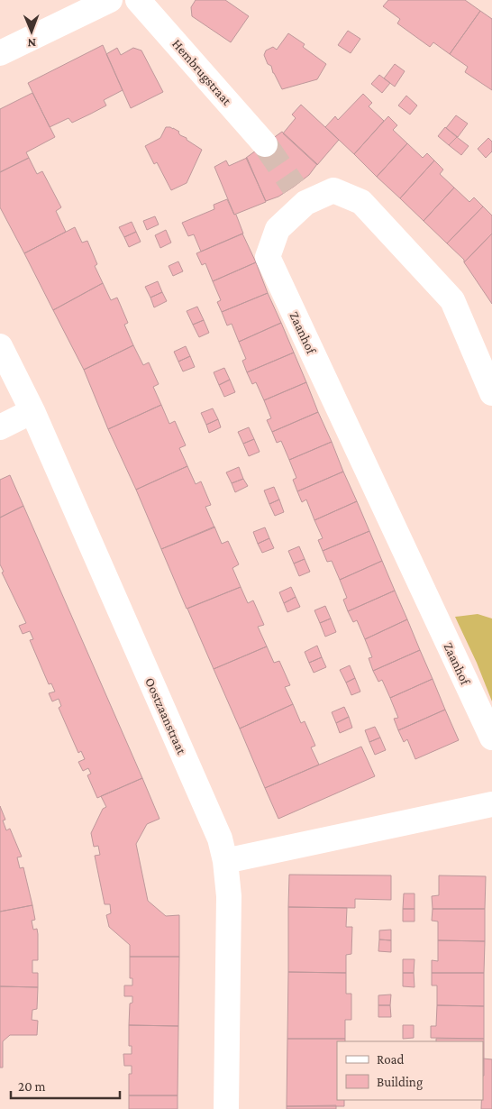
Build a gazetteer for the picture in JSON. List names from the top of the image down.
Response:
{
  "streets": {
    "street": ["Hembrugstraat", "Zaanhof", "Oostzaanstraat"]
  },
  "legend": ["Road", "Building"],
  "scale_bar": "20 m",
  "north": "bottom"
}
